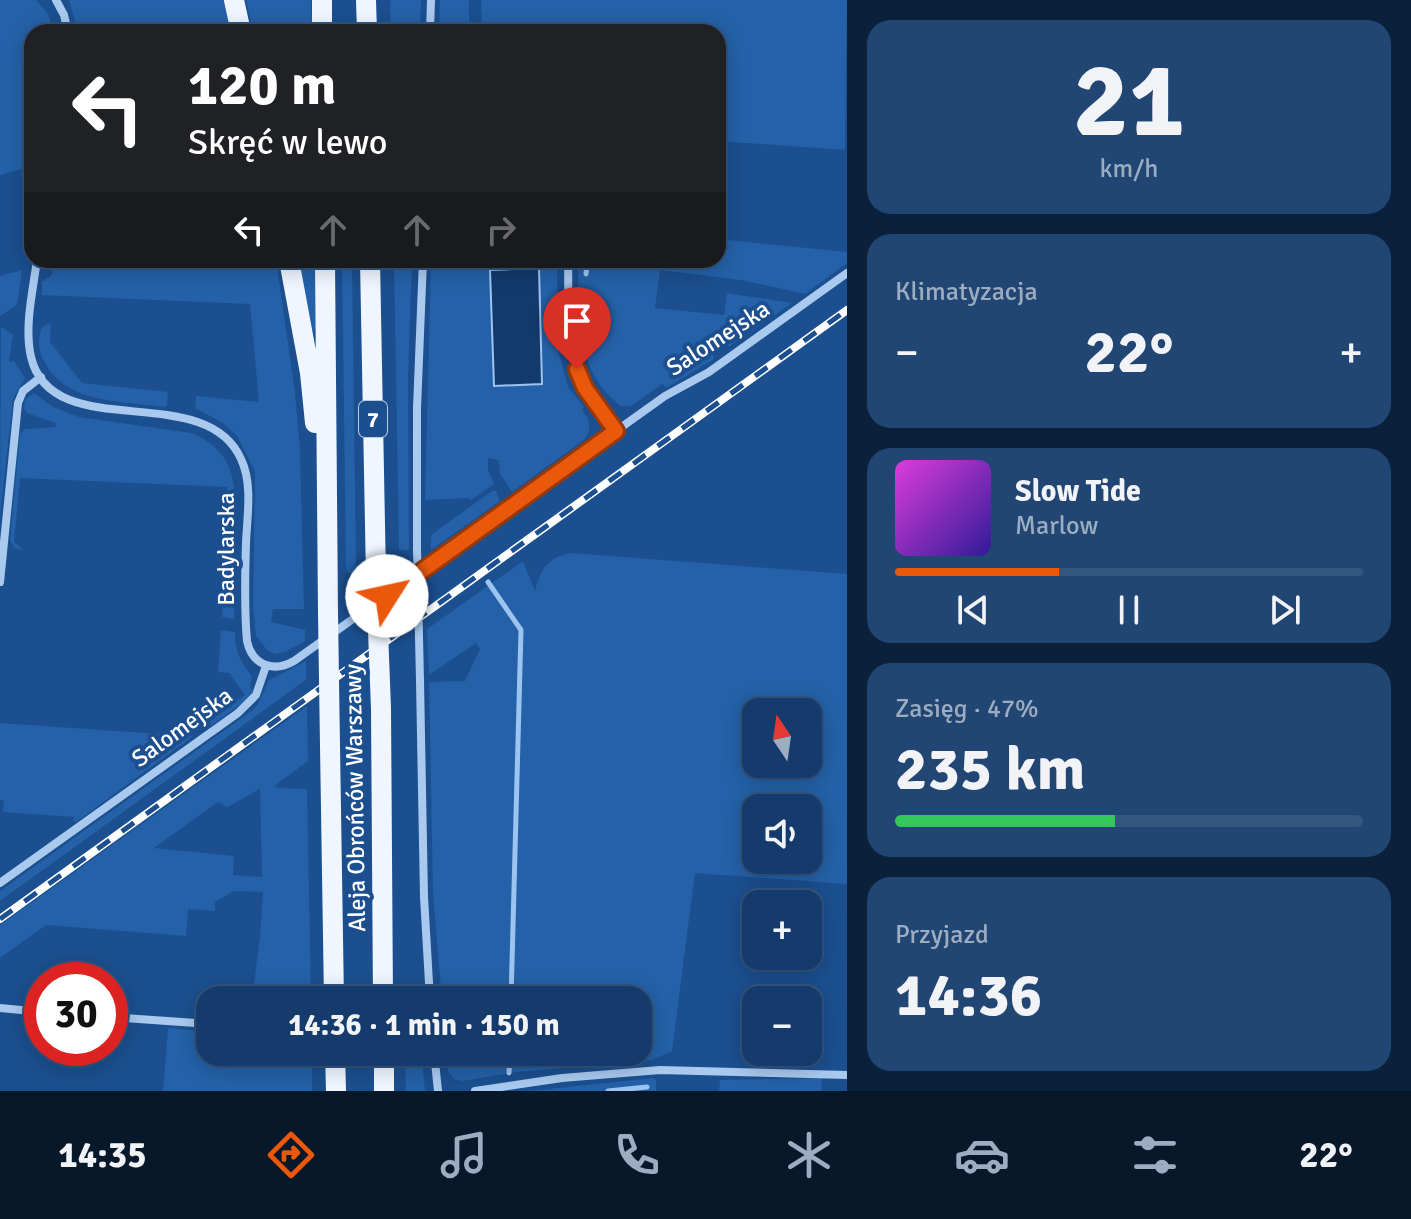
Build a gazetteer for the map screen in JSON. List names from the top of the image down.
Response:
{
  "streets": {
    "main road": ["7", "Aleja Obrońców Warszawy"],
    "street": ["Salomejska", "Badylarska"]
  },
  "crossings": [
    ["Salomejska", "Badylarska"]
  ],
  "north": "top",
  "page": {
    "tile": [
      ["21", "km/h"],
      "Klimatyzacja",
      ["Zasięg · 47%", "235 km"],
      ["Przyjazd", "14:36"]
    ],
    "turn": ["120 m", "Skręć w lewo"],
    "heat": ["−", "22°", "+"],
    "song": ["Slow Tide", "Marlow"],
    "map_buttons": ["+", "−"],
    "limit": "30",
    "trip": "14:36 · 1 min · 150 m",
    "tabs": ["14:35", "22°"]
  }
}
